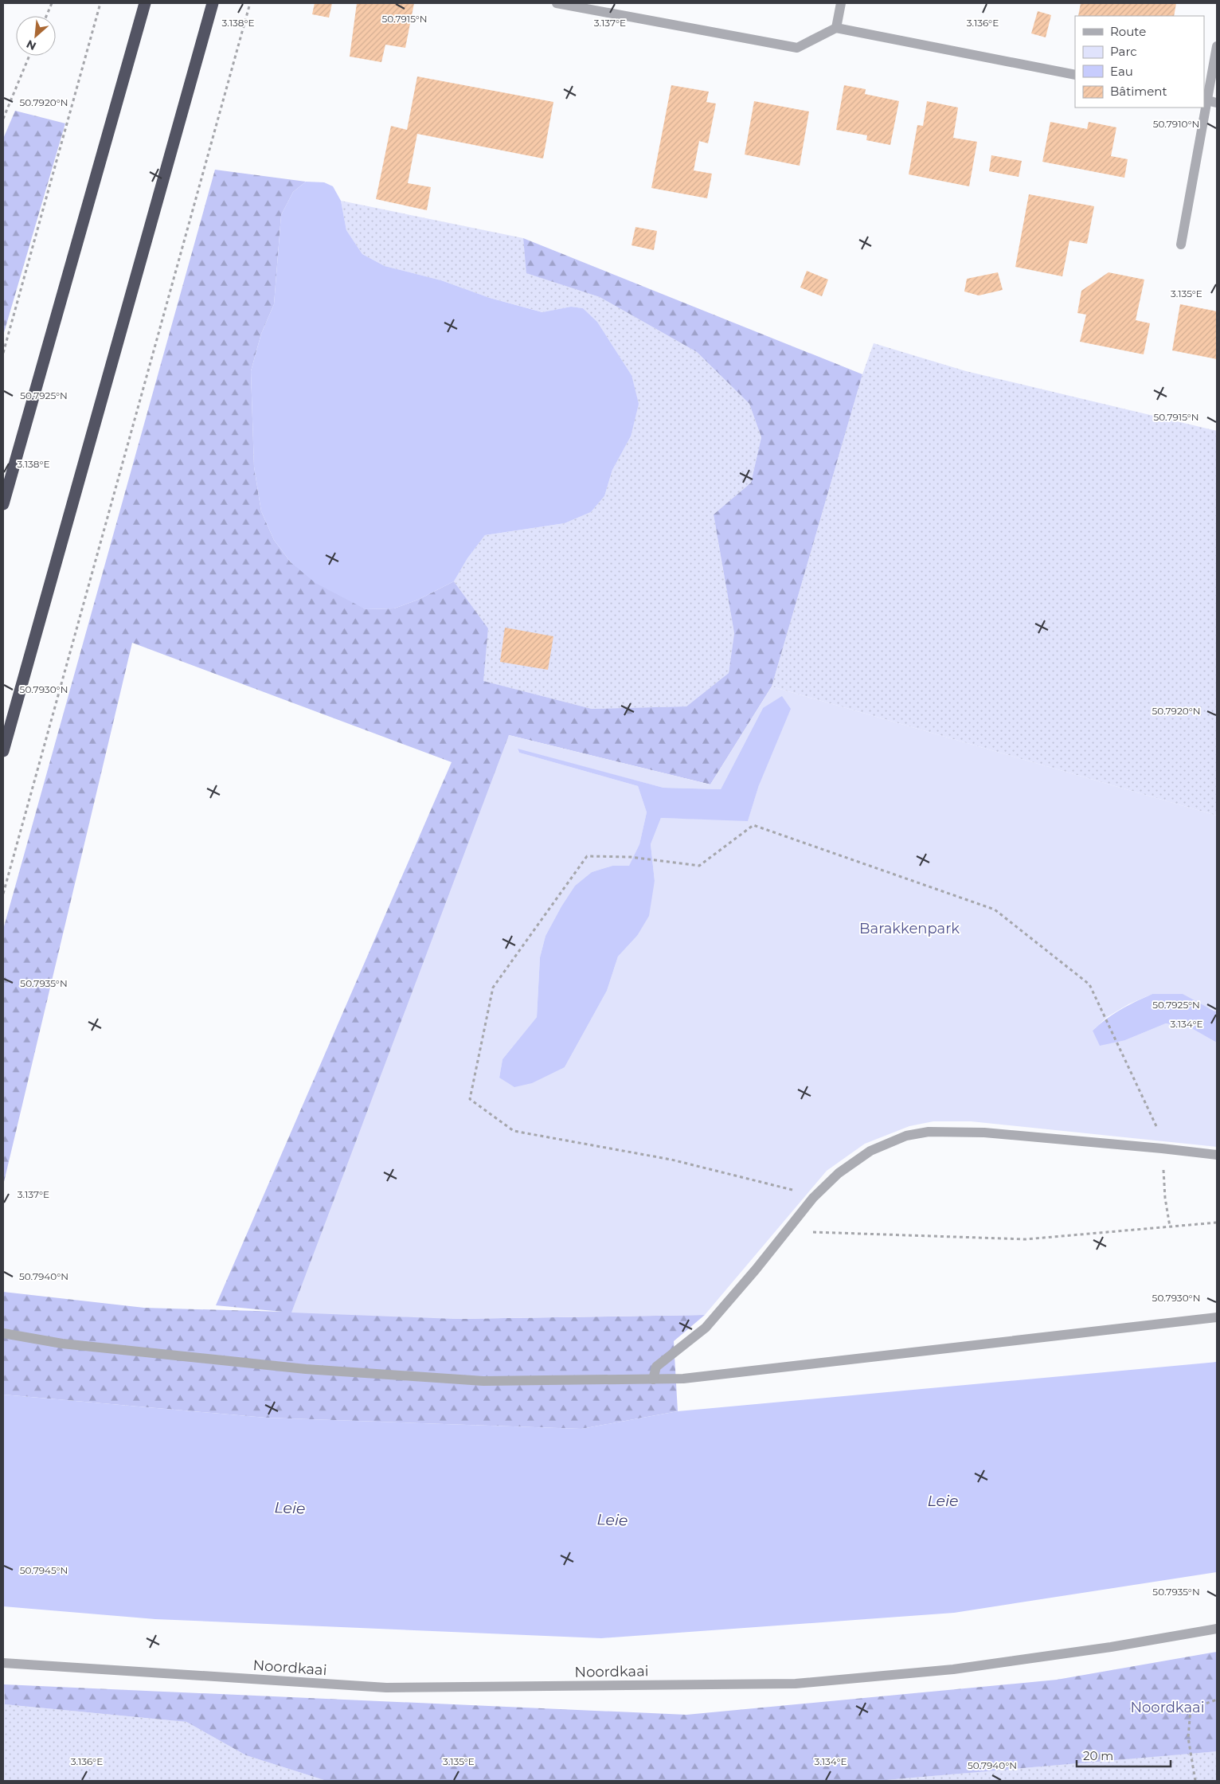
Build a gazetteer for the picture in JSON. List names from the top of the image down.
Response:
{
  "streets": {
    "street": ["Noordkaai"]
  },
  "water": ["Leie"],
  "parks": ["Barakkenpark", "Noordkaai"],
  "legend": [
    "Route",
    "Parc",
    "Eau",
    "Bâtiment"
  ],
  "scale_bar": "20 m",
  "north": "bottom left",
  "coordinates": [
    "50.7915°N",
    "3.138°E",
    "3.137°E",
    "3.136°E",
    "50.7920°N",
    "50.7910°N",
    "3.135°E",
    "50.7925°N",
    "50.7930°N",
    "50.7935°N",
    "3.134°E",
    "50.7940°N",
    "50.7945°N"
  ]
}
